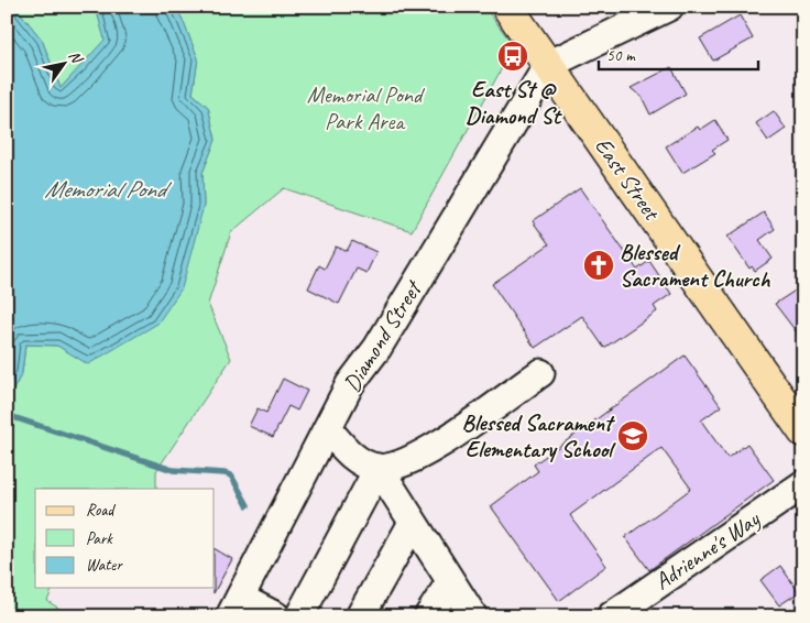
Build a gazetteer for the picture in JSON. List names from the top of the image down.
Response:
{
  "streets": {
    "main road": ["East Street"],
    "street": ["Diamond Street", "Adrienne's Way"]
  },
  "crossings": [
    ["East Street", "Diamond Street"]
  ],
  "water": ["Memorial Pond"],
  "parks": ["Memorial Pond Park Area"],
  "places": {
    "bus stop": ["East St @ Diamond St"],
    "church": ["Blessed Sacrament Church"],
    "school or university": ["Blessed Sacrament Elementary School"]
  },
  "legend": ["Road", "Park", "Water"],
  "scale_bar": "50 m",
  "north": "top right"
}
